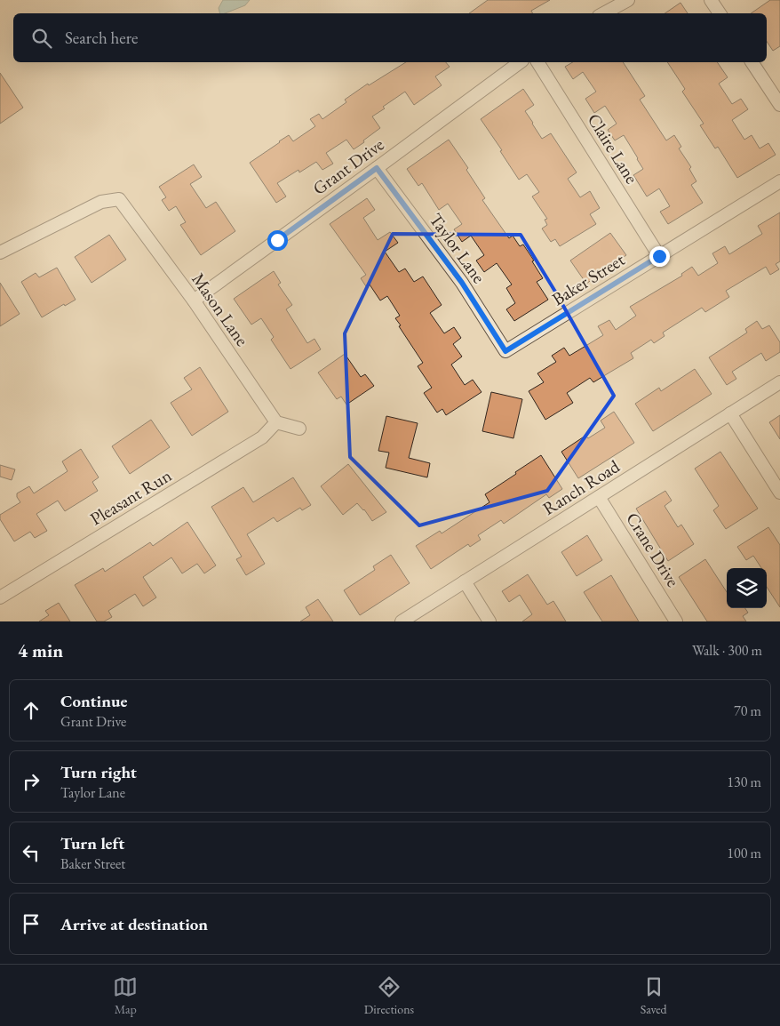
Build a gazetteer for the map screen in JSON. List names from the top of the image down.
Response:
{
  "streets": {
    "street": [
      "Claire Lane",
      "Grant Drive",
      "Taylor Lane",
      "Baker Street",
      "Mason Lane",
      "Ranch Road",
      "Pleasant Run",
      "Crane Drive"
    ]
  },
  "crossings": [
    ["Claire Lane", "Baker Street"],
    ["Grant Drive", "Taylor Lane"],
    ["Grant Drive", "Mason Lane"],
    ["Taylor Lane", "Baker Street"],
    ["Mason Lane", "Pleasant Run"],
    ["Ranch Road", "Crane Drive"]
  ],
  "page": {
    "search": "Search here",
    "heading": ["4 min", "Walk · 300 m"],
    "list": [
      ["Continue", "Grant Drive", "70 m"],
      ["Turn right", "Taylor Lane", "130 m"],
      ["Turn left", "Baker Street", "100 m"],
      "Arrive at destination"
    ],
    "nav": ["Map", "Directions", "Saved"]
  }
}
